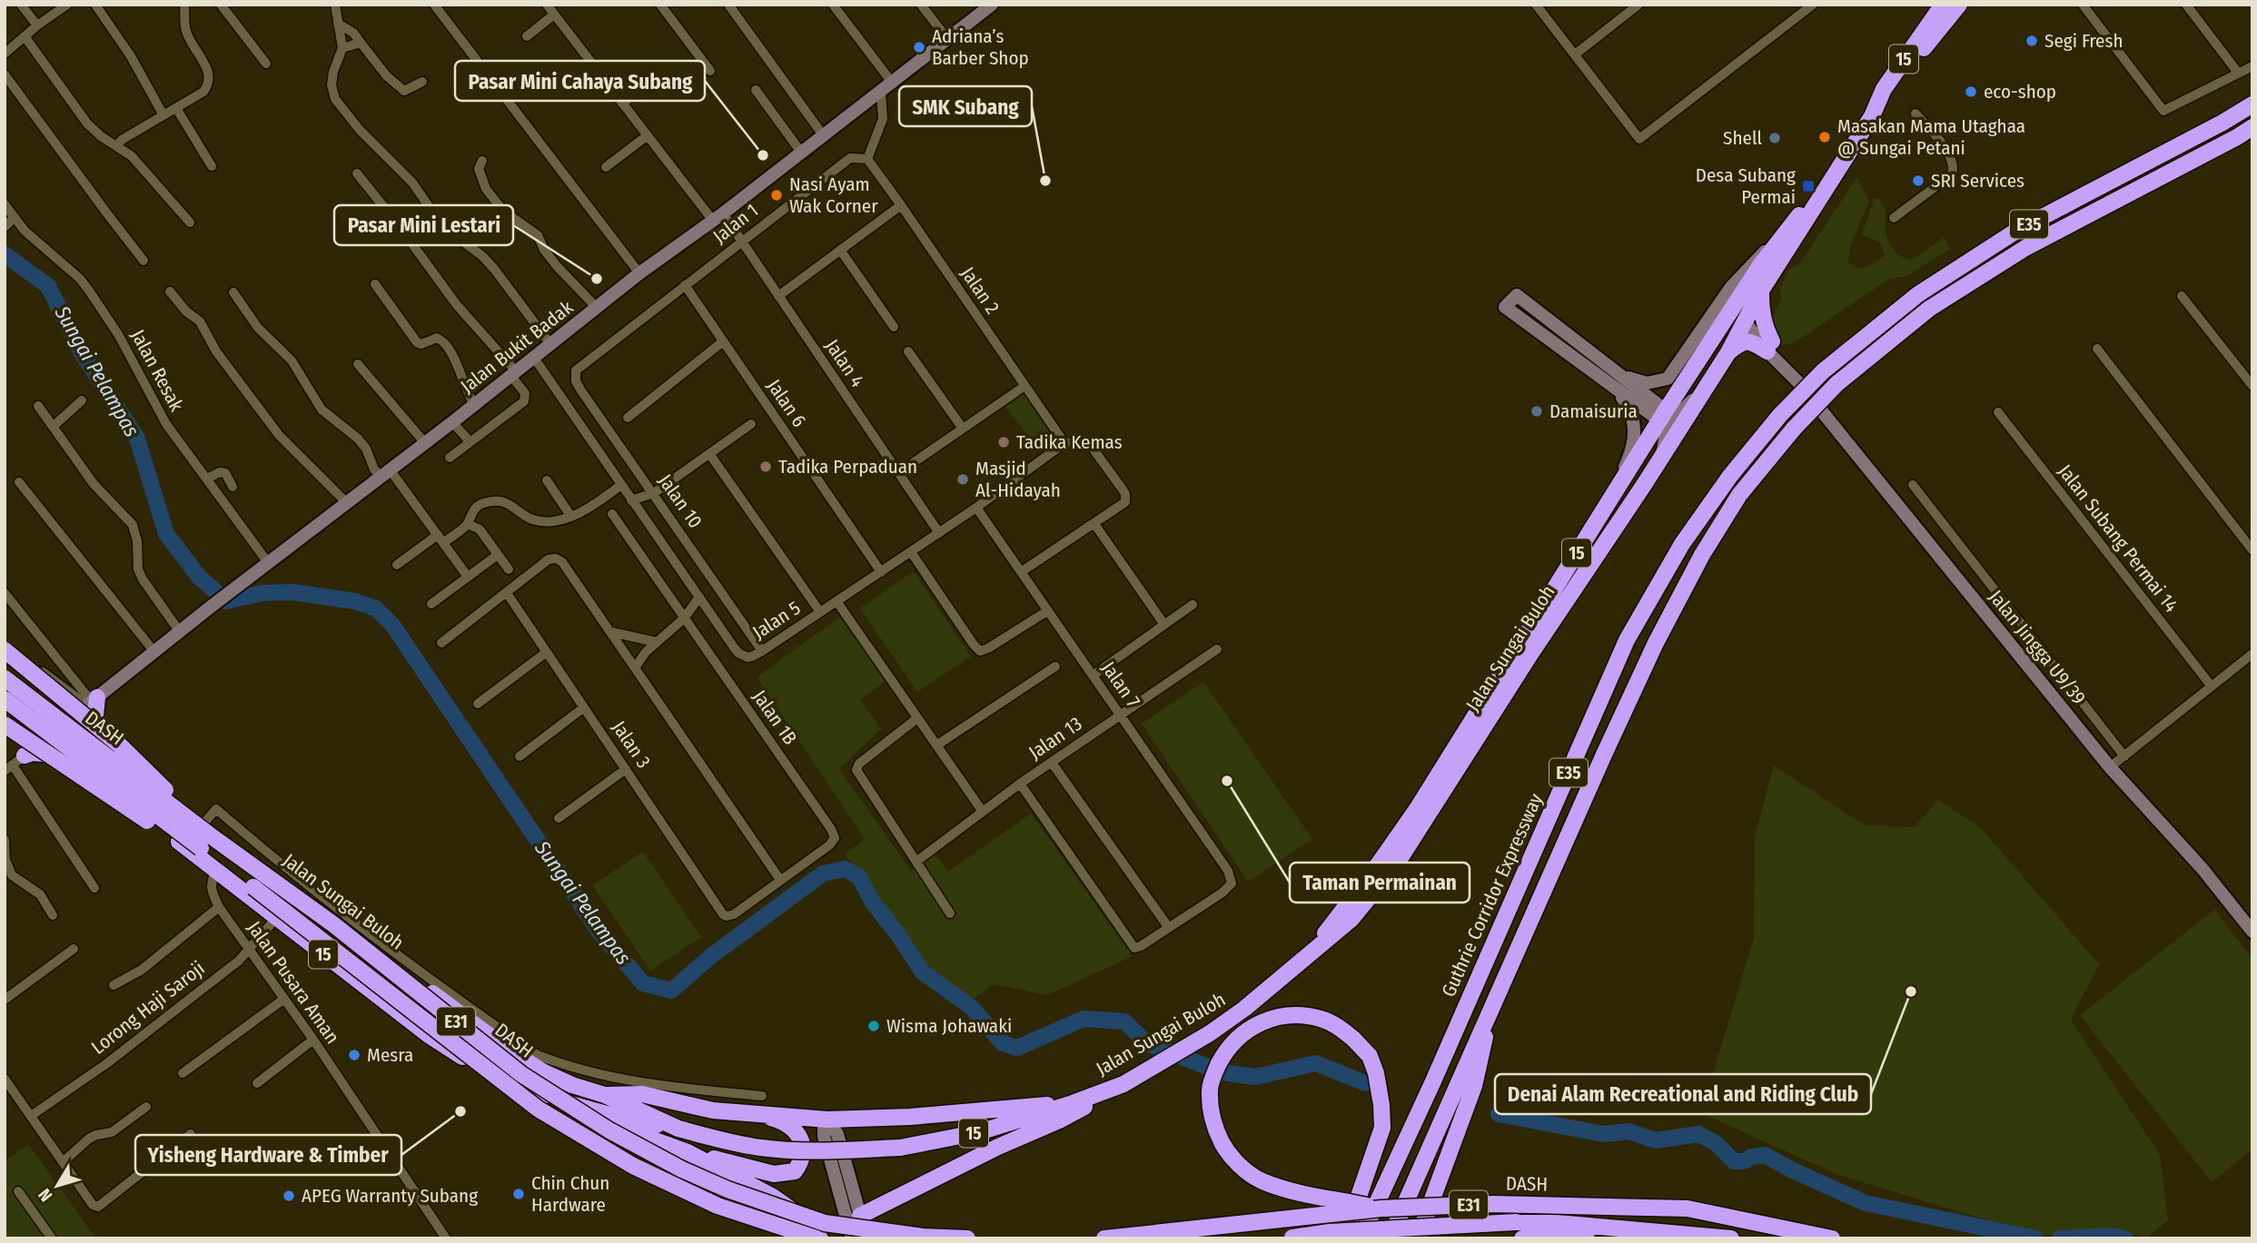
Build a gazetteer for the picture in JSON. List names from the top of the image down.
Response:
{
  "streets": {
    "highway": [
      "15",
      "E35",
      "Jalan Sungai Buloh",
      "DASH",
      "Guthrie Corridor Expressway",
      "E31"
    ],
    "street": [
      "Jalan 1",
      "Jalan 2",
      "Jalan Bukit Badak",
      "Jalan 4",
      "Jalan Resak",
      "Jalan 6",
      "Jalan 10",
      "Jalan Subang Permai 14",
      "Jalan 5",
      "Jalan Jingga U9/39",
      "Jalan 7",
      "Jalan 1B",
      "Jalan 13",
      "Jalan 3",
      "Jalan Pusara Aman",
      "Lorong Haji Saroji"
    ]
  },
  "crossings": [
    ["Jalan 1", "Jalan 2"],
    ["Jalan 1", "Jalan 4"],
    ["Jalan 1", "Jalan 6"],
    ["Jalan 1", "Jalan 10"],
    ["Jalan 2", "Jalan 5"],
    ["Jalan Bukit Badak", "Jalan 4"],
    ["Jalan Bukit Badak", "Jalan Resak"],
    ["Jalan Bukit Badak", "Jalan 5"],
    ["Jalan Bukit Badak", "Jalan Sungai Buloh"],
    ["Jalan 4", "Jalan 5"],
    ["Jalan 6", "Jalan 5"],
    ["Jalan 10", "Jalan 5"],
    ["Jalan 5", "Jalan 7"],
    ["Jalan Jingga U9/39", "Jalan Sungai Buloh"],
    ["Jalan Sungai Buloh", "DASH"],
    ["Jalan Sungai Buloh", "Jalan Pusara Aman"],
    ["Jalan Sungai Buloh", "Lorong Haji Saroji"],
    ["Jalan 7", "Jalan 13"],
    ["Jalan 1B", "Jalan 3"],
    ["Jalan Pusara Aman", "Lorong Haji Saroji"]
  ],
  "water": ["Sungai Pelampas"],
  "places": {
    "other": [
      "Segi Fresh",
      "Adriana’s Barber Shop",
      "eco-shop",
      "Masakan Mama Utaghaa @ Sungai Petani",
      "Shell",
      "Pasar Mini Cahaya Subang",
      "SMK Subang",
      "SRI Services",
      "Nasi Ayam Wak Corner",
      "Pasar Mini Lestari",
      "Damaisuria",
      "Tadika Kemas",
      "Tadika Perpaduan",
      "Masjid Al-Hidayah",
      "Taman Permainan",
      "Denai Alam Recreational and Riding Club",
      "Wisma Johawaki",
      "Mesra",
      "Yisheng Hardware & Timber",
      "Chin Chun Hardware",
      "APEG Warranty Subang"
    ],
    "transit": ["Desa Subang Permai"]
  },
  "north": "bottom left"
}
